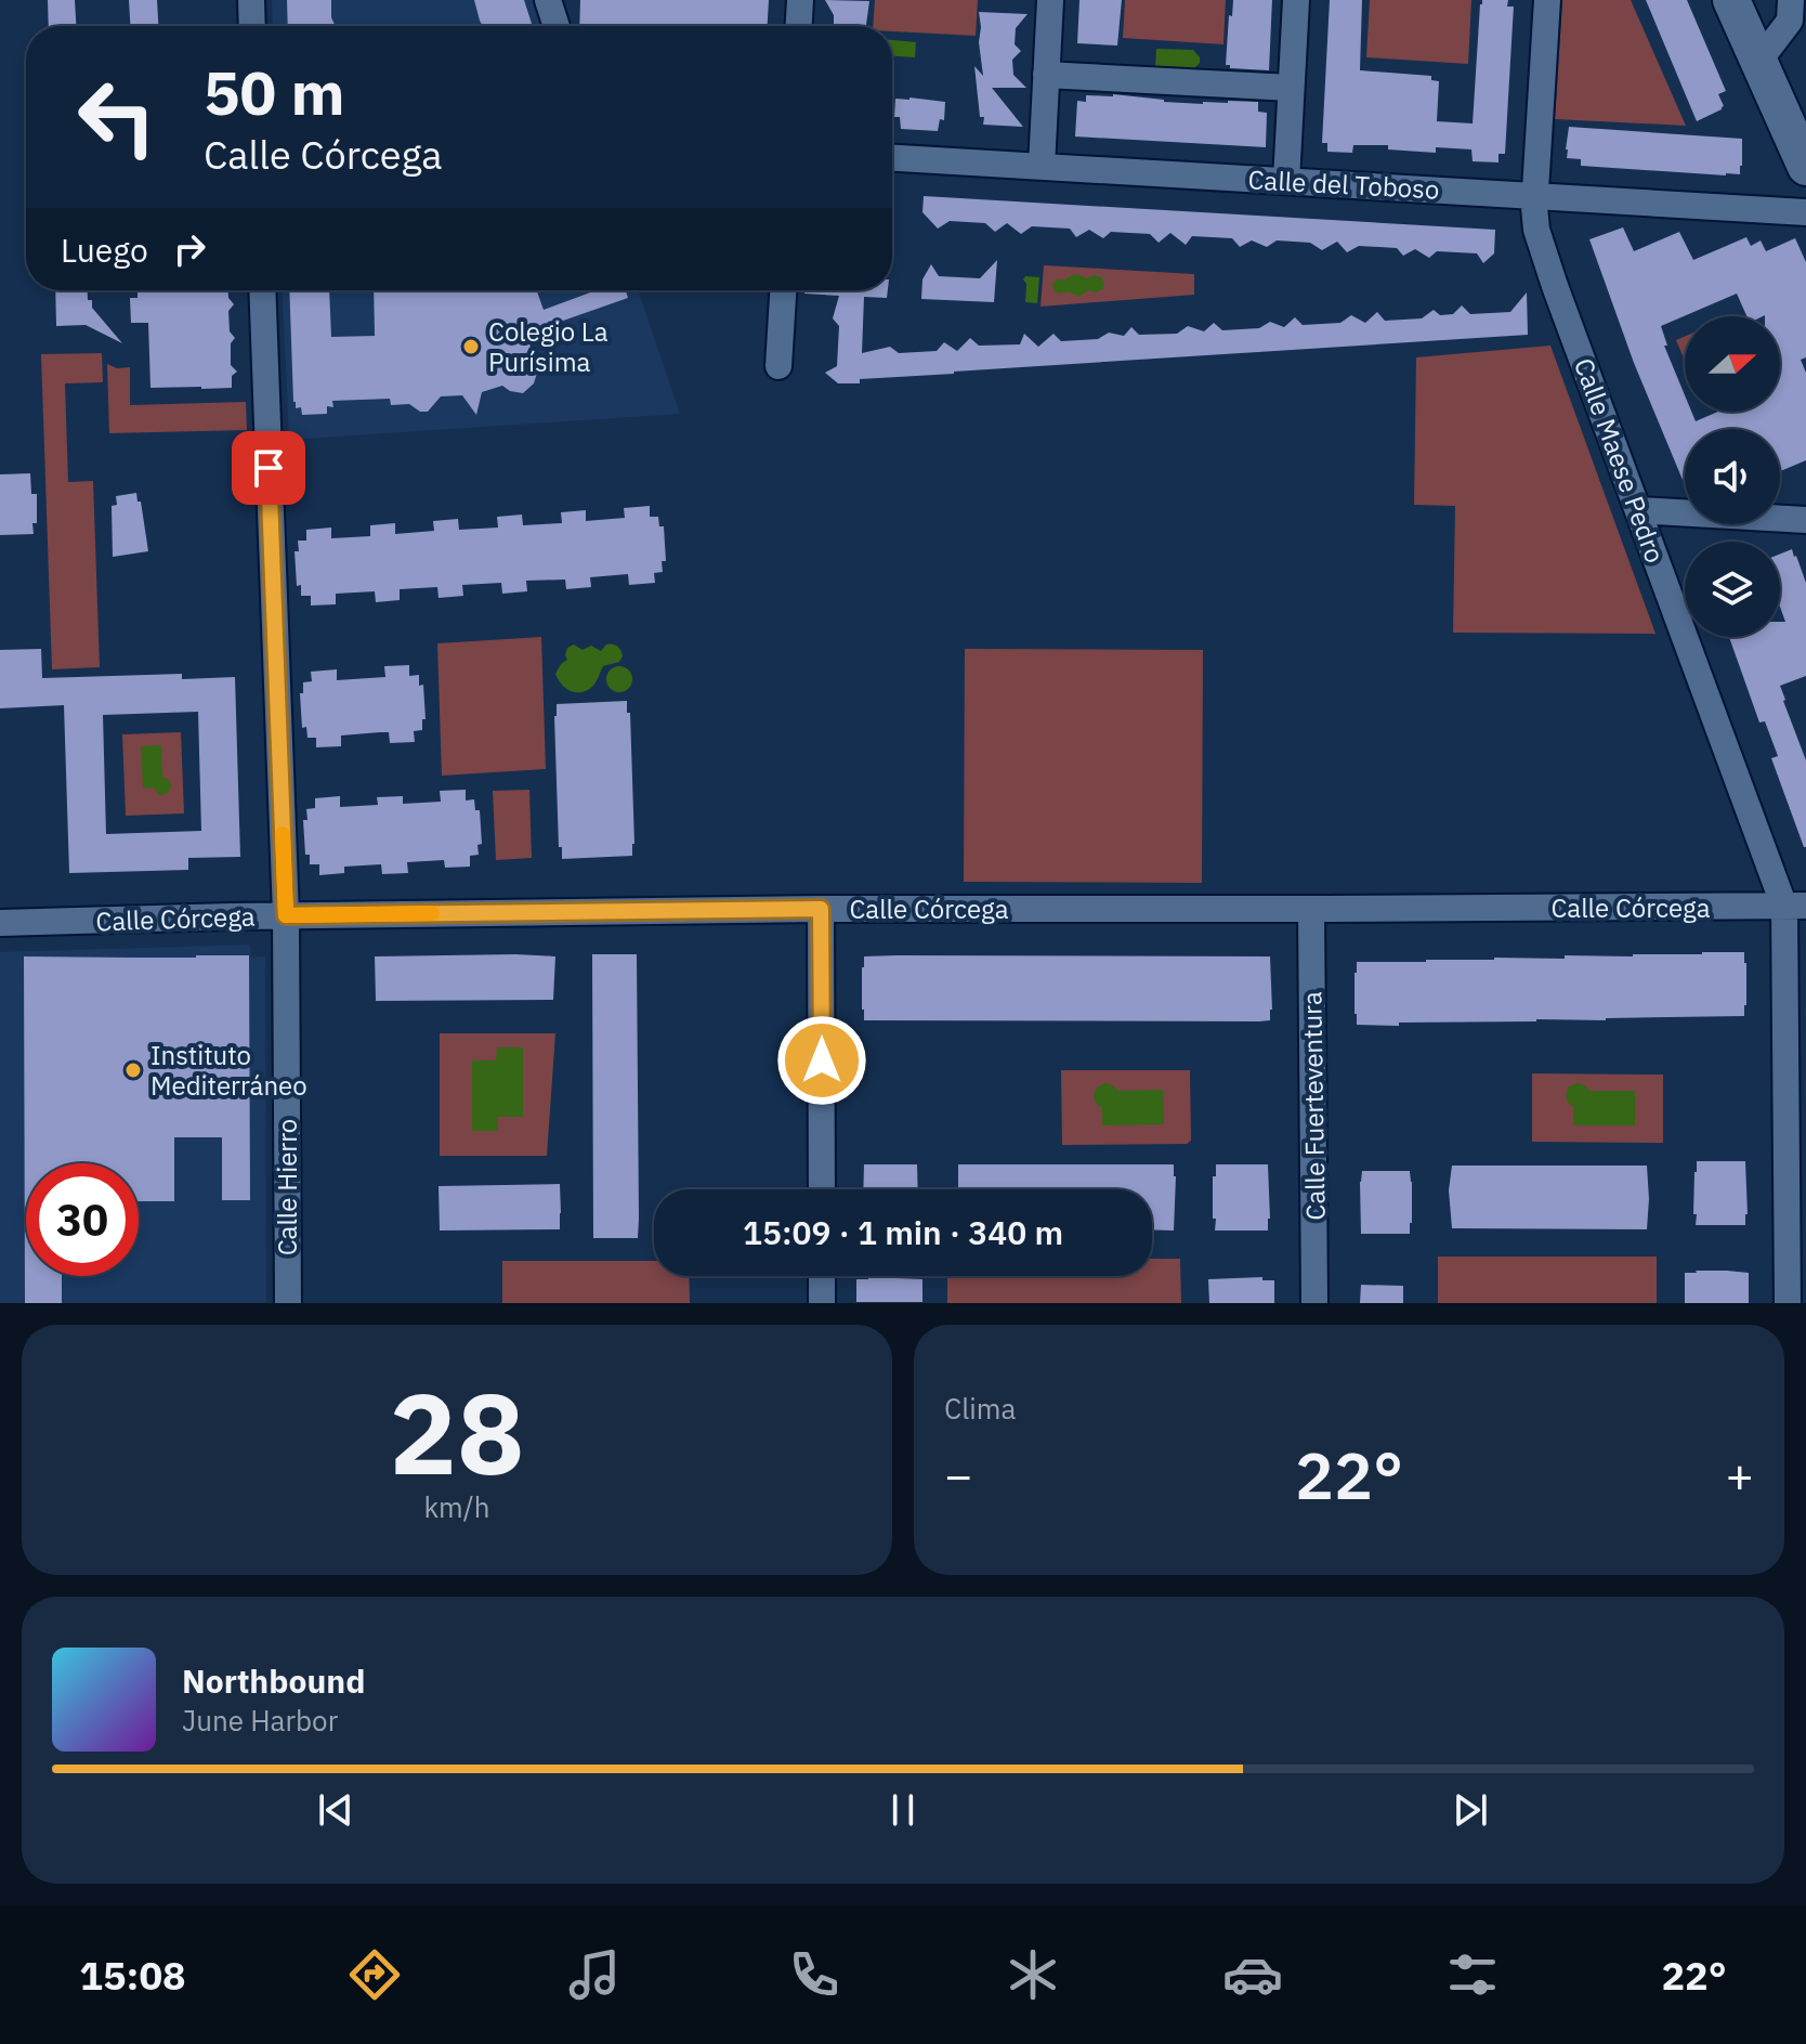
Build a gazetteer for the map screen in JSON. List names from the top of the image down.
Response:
{
  "streets": {
    "street": [
      "Calle del Toboso",
      "Calle Maese Pedro",
      "Calle Córcega",
      "Calle Fuerteventura",
      "Calle Hierro"
    ]
  },
  "crossings": [
    ["Calle del Toboso", "Calle Maese Pedro"],
    ["Calle Maese Pedro", "Calle Córcega"],
    ["Calle Córcega", "Calle Fuerteventura"],
    ["Calle Córcega", "Calle Hierro"]
  ],
  "places": ["Colegio La Purísima", "Instituto Mediterráneo"],
  "north": "right",
  "page": {
    "turn": ["50 m", "Calle Córcega"],
    "then": "Luego",
    "limit": "30",
    "trip": "15:09 · 1 min · 340 m",
    "tile": [
      ["28", "km/h"],
      "Clima"
    ],
    "heat": ["−", "22°", "+"],
    "song": ["Northbound", "June Harbor"],
    "tabs": ["15:08", "22°"]
  }
}
